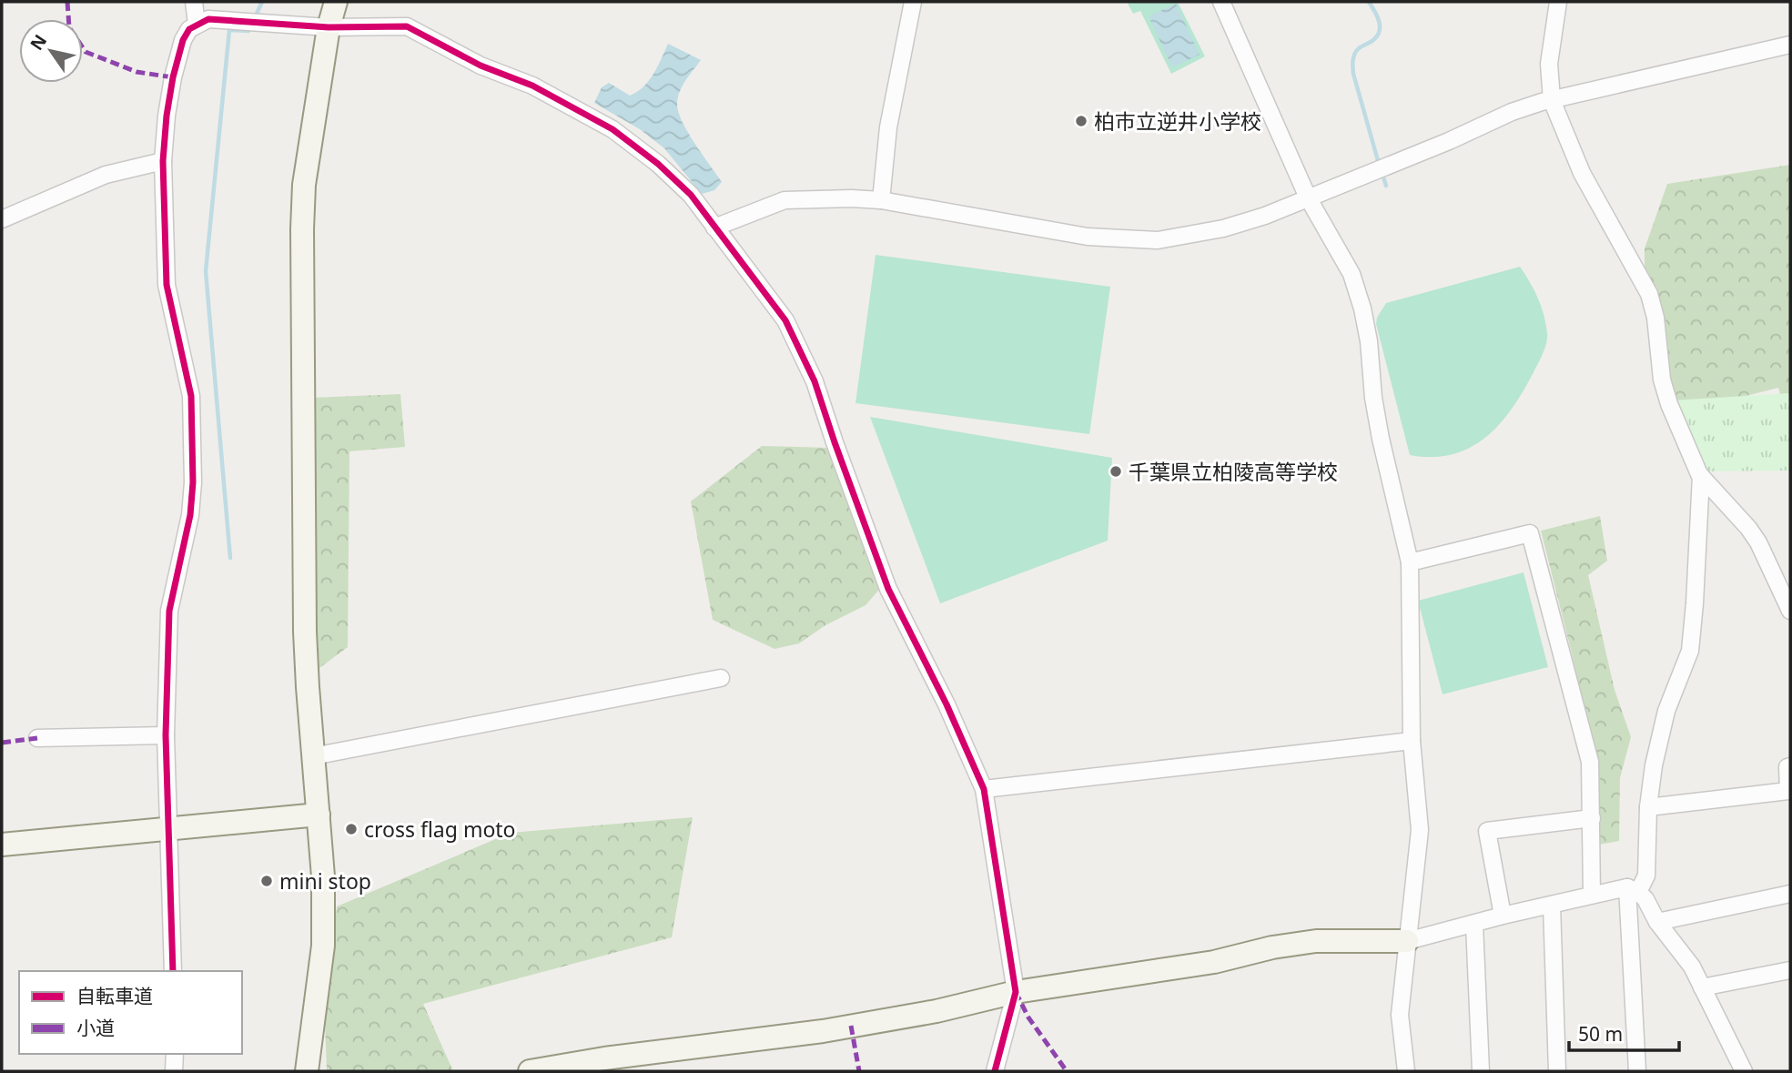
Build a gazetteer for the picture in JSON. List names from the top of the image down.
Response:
{
  "places": [
    "柏市立逆井小学校",
    "千葉県立柏陵高等学校",
    "cross flag moto",
    "mini stop"
  ],
  "legend": ["自転車道", "小道"],
  "scale_bar": "50 m",
  "north": "top left"
}
